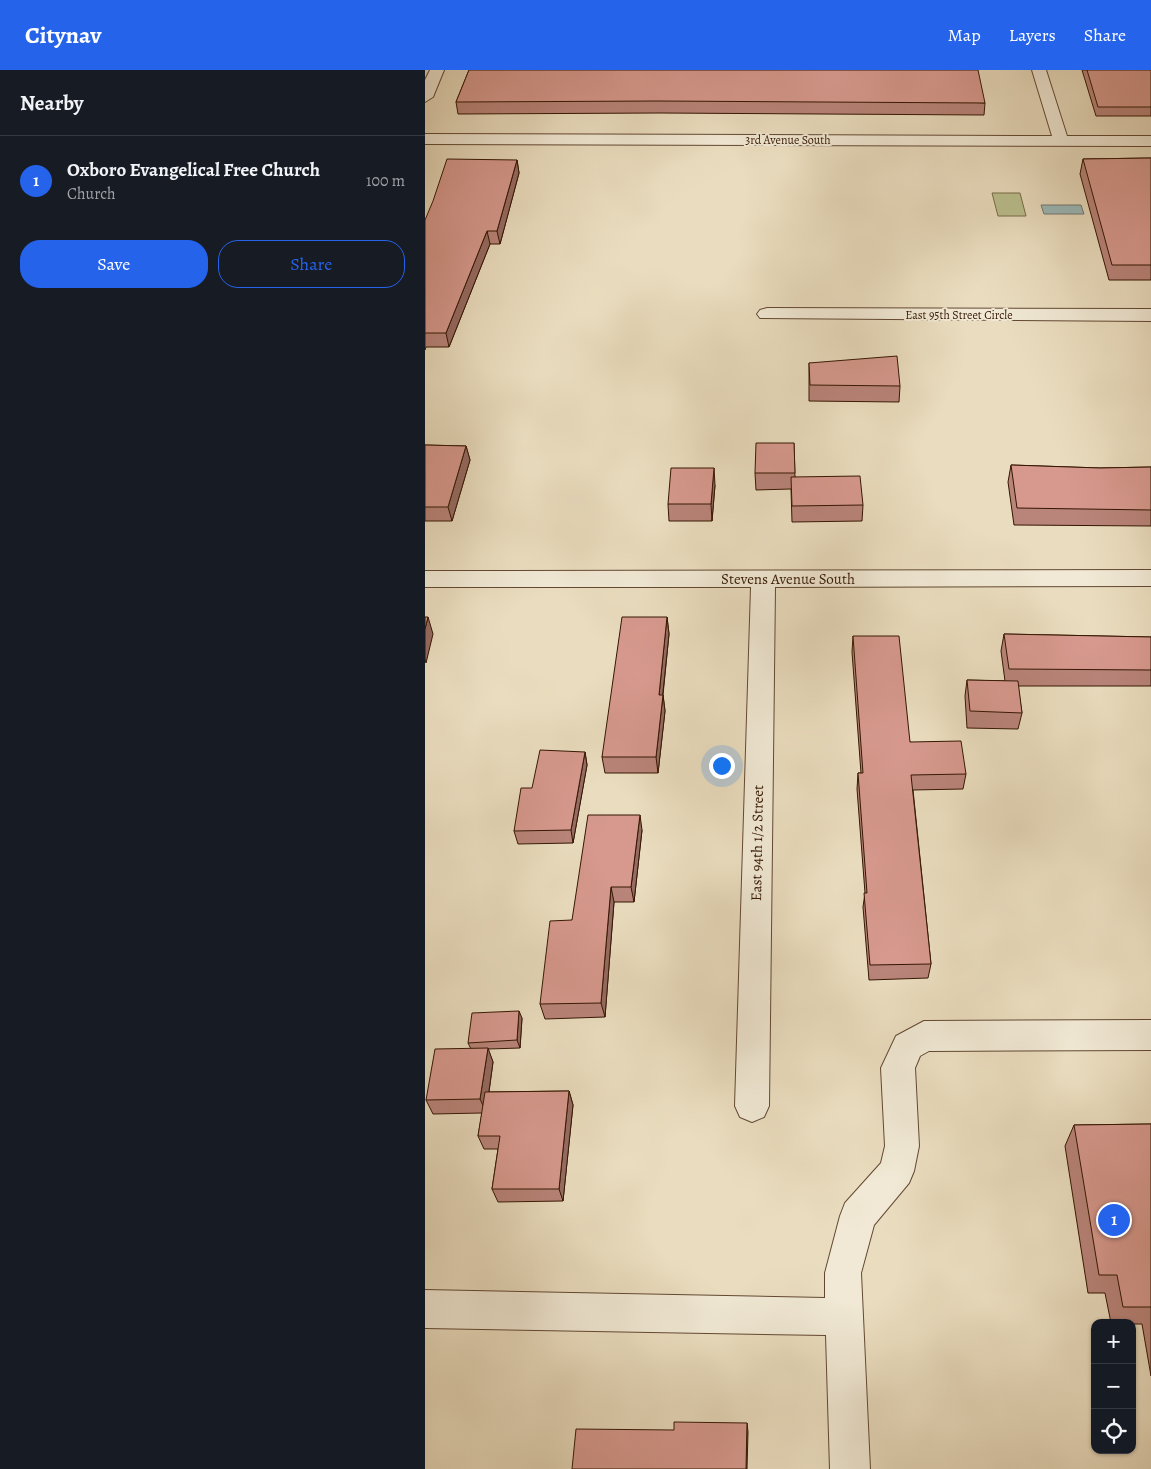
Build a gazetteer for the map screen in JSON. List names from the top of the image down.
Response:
{
  "streets": {
    "street": [
      "3rd Avenue South",
      "East 95th Street Circle",
      "Stevens Avenue South",
      "East 94th 1/2 Street"
    ]
  },
  "crossings": [
    ["Stevens Avenue South", "East 94th 1/2 Street"]
  ],
  "page": {
    "header": "Citynav",
    "nav": ["Map", "Layers", "Share"],
    "heading": "Nearby",
    "list": [
      {
        "mark": "1",
        "name": "Oxboro Evangelical Free Church",
        "note": "Church",
        "value": "100 m"
      }
    ],
    "buttons": ["Save", "Share"],
    "pins": "1",
    "map_buttons": ["+", "−"]
  }
}
